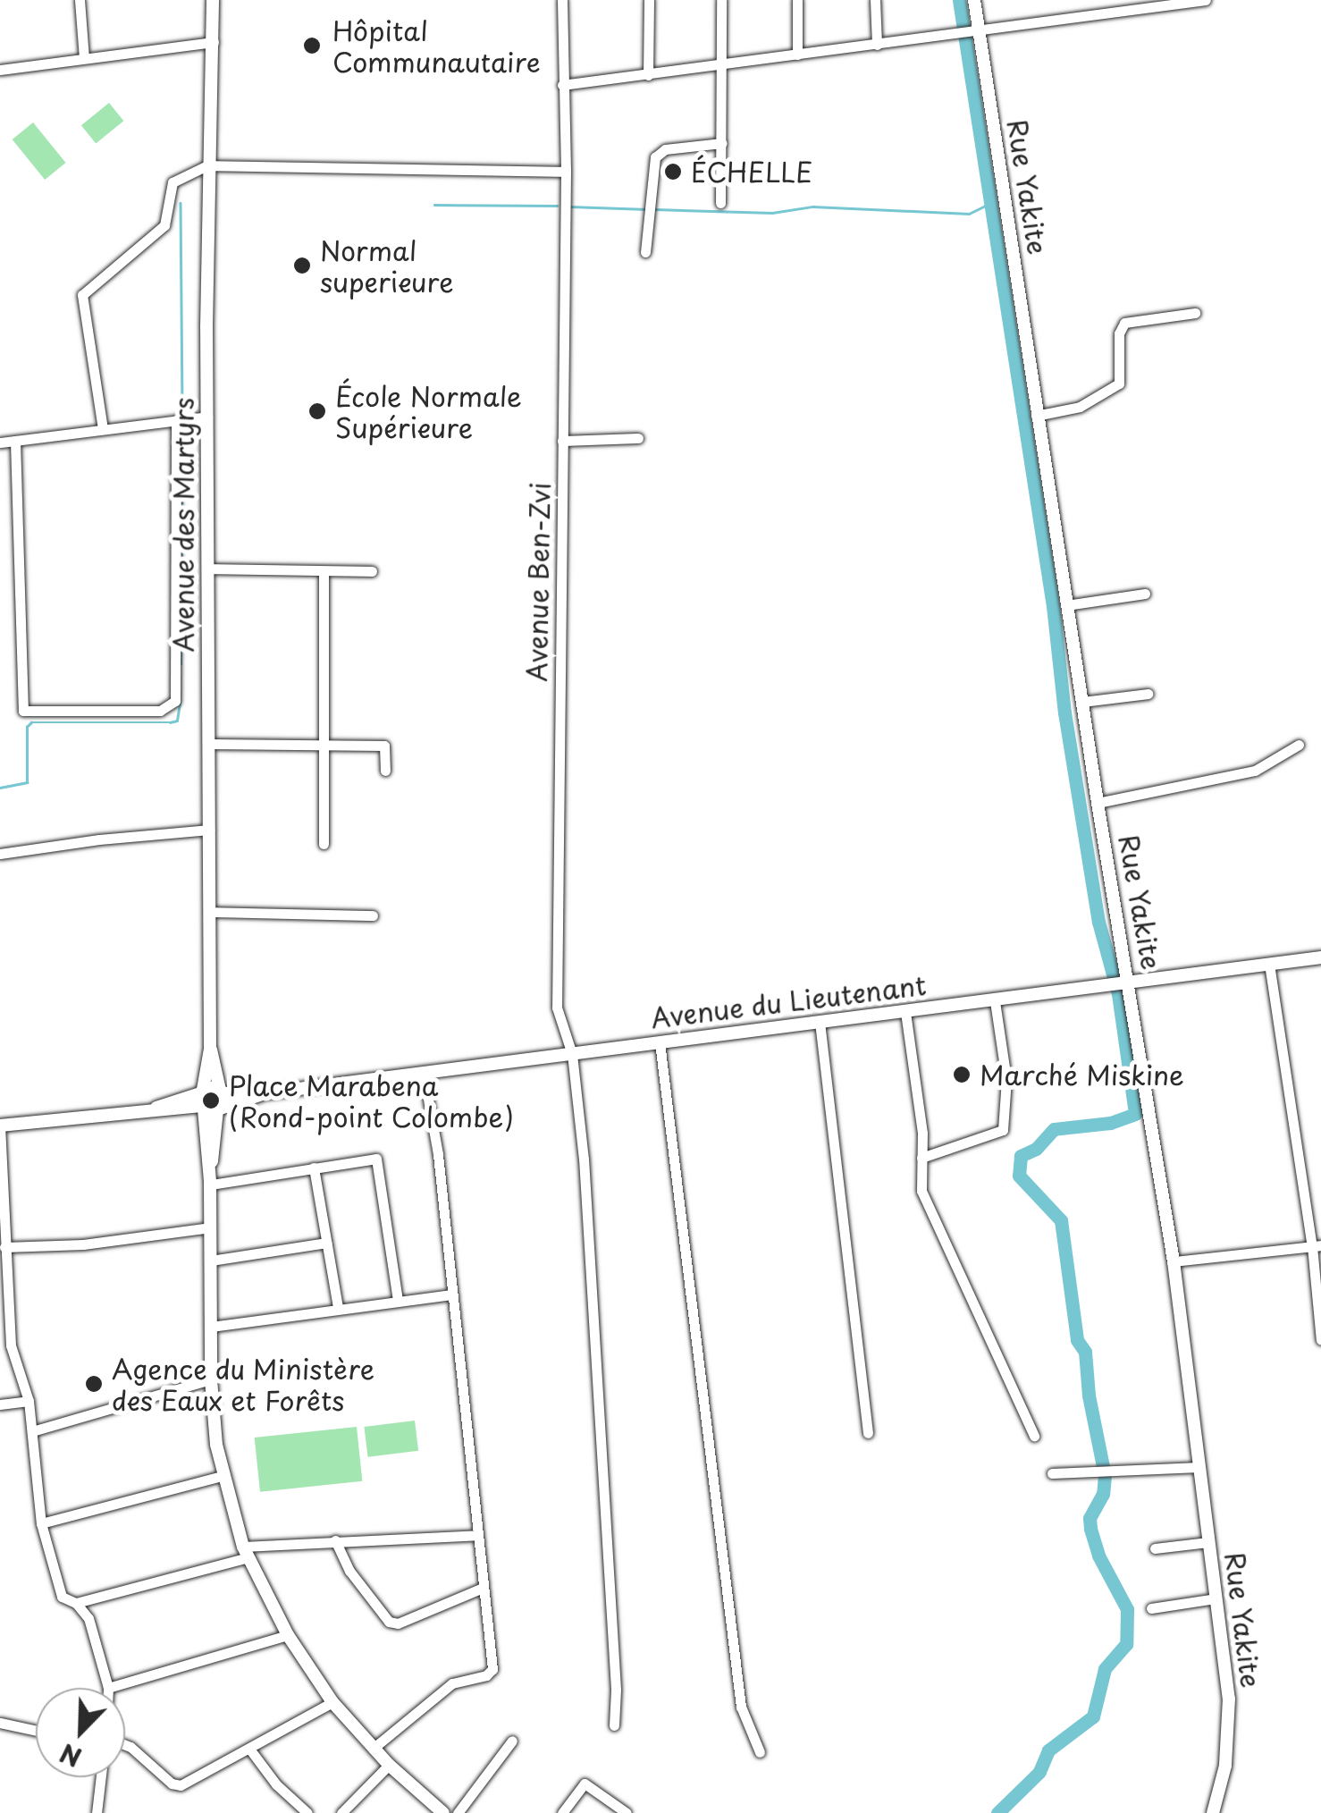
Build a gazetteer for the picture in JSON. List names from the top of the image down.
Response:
{
  "streets": {
    "main road": ["Rue Yakite", "Avenue des Martyrs", "Avenue du Lieutenant"],
    "street": ["Avenue Ben-Zvi"]
  },
  "crossings": [
    ["Rue Yakite", "Avenue du Lieutenant"],
    ["Avenue des Martyrs", "Avenue du Lieutenant"],
    ["Avenue Ben-Zvi", "Avenue du Lieutenant"]
  ],
  "places": [
    "Hôpital Communautaire",
    "ÉCHELLE",
    "Normal superieure",
    "École Normale Supérieure",
    "Marché Miskine",
    "Place Marabena (Rond-point Colombe)",
    "Agence du Ministère des Eaux et Forêts"
  ],
  "north": "bottom left"
}
